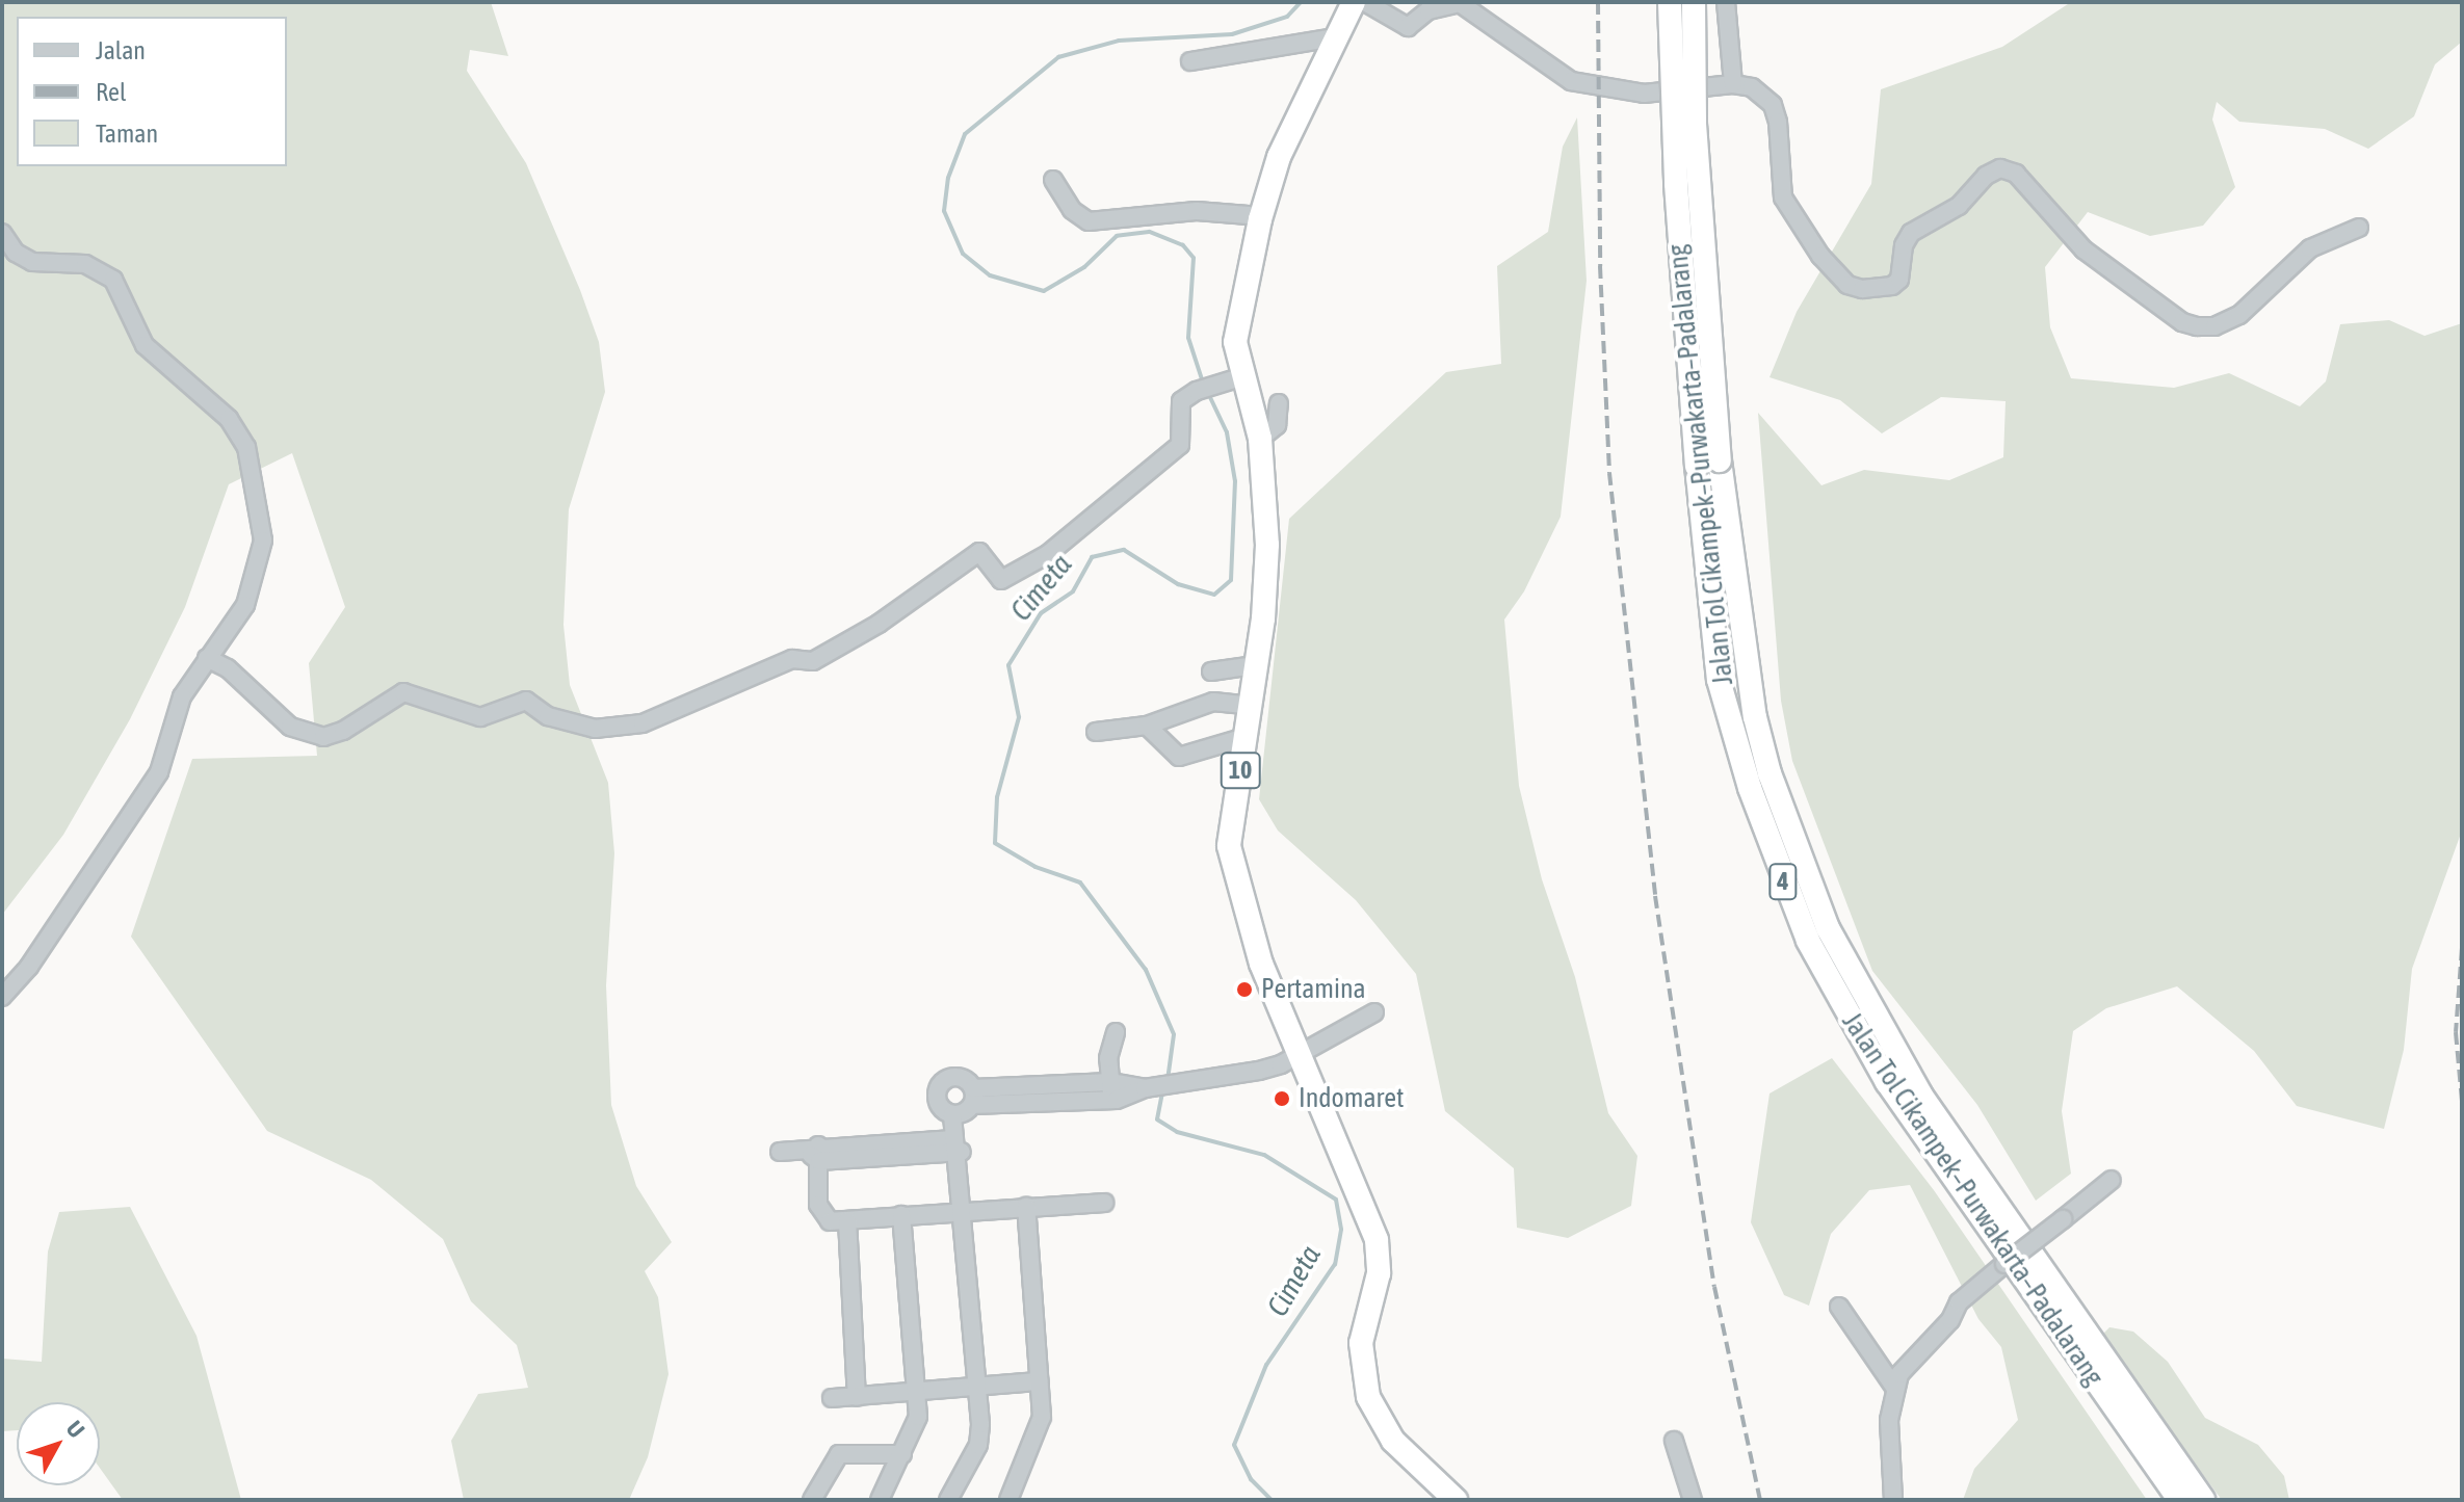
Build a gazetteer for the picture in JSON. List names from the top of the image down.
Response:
{
  "streets": {
    "highway": ["Jalan Tol Cikampek–Purwakarta–Padalarang", "10", "4"]
  },
  "water": ["Cimeta"],
  "places": ["Pertamina", "Indomaret"],
  "legend": ["Jalan", "Rel", "Taman"],
  "north": "top right"
}
